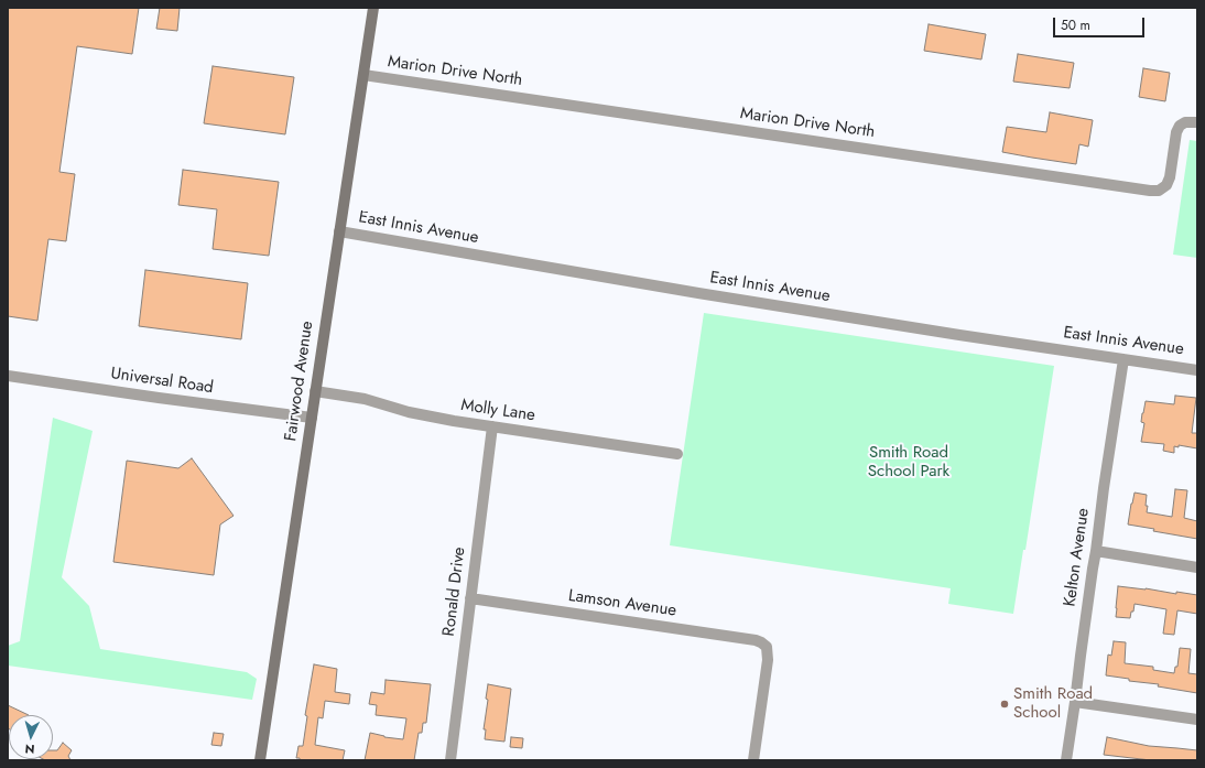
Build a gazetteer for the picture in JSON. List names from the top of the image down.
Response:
{
  "streets": {
    "street": [
      "Marion Drive North",
      "East Innis Avenue",
      "Universal Road",
      "Fairwood Avenue",
      "Molly Lane",
      "Kelton Avenue",
      "Ronald Drive",
      "Lamson Avenue"
    ]
  },
  "crossings": [
    ["Marion Drive North", "Fairwood Avenue"],
    ["East Innis Avenue", "Fairwood Avenue"],
    ["East Innis Avenue", "Kelton Avenue"],
    ["Universal Road", "Fairwood Avenue"],
    ["Fairwood Avenue", "Molly Lane"],
    ["Molly Lane", "Ronald Drive"],
    ["Ronald Drive", "Lamson Avenue"]
  ],
  "parks": ["Smith Road School Park"],
  "places": ["Smith Road School"],
  "scale_bar": "50 m",
  "north": "bottom"
}
